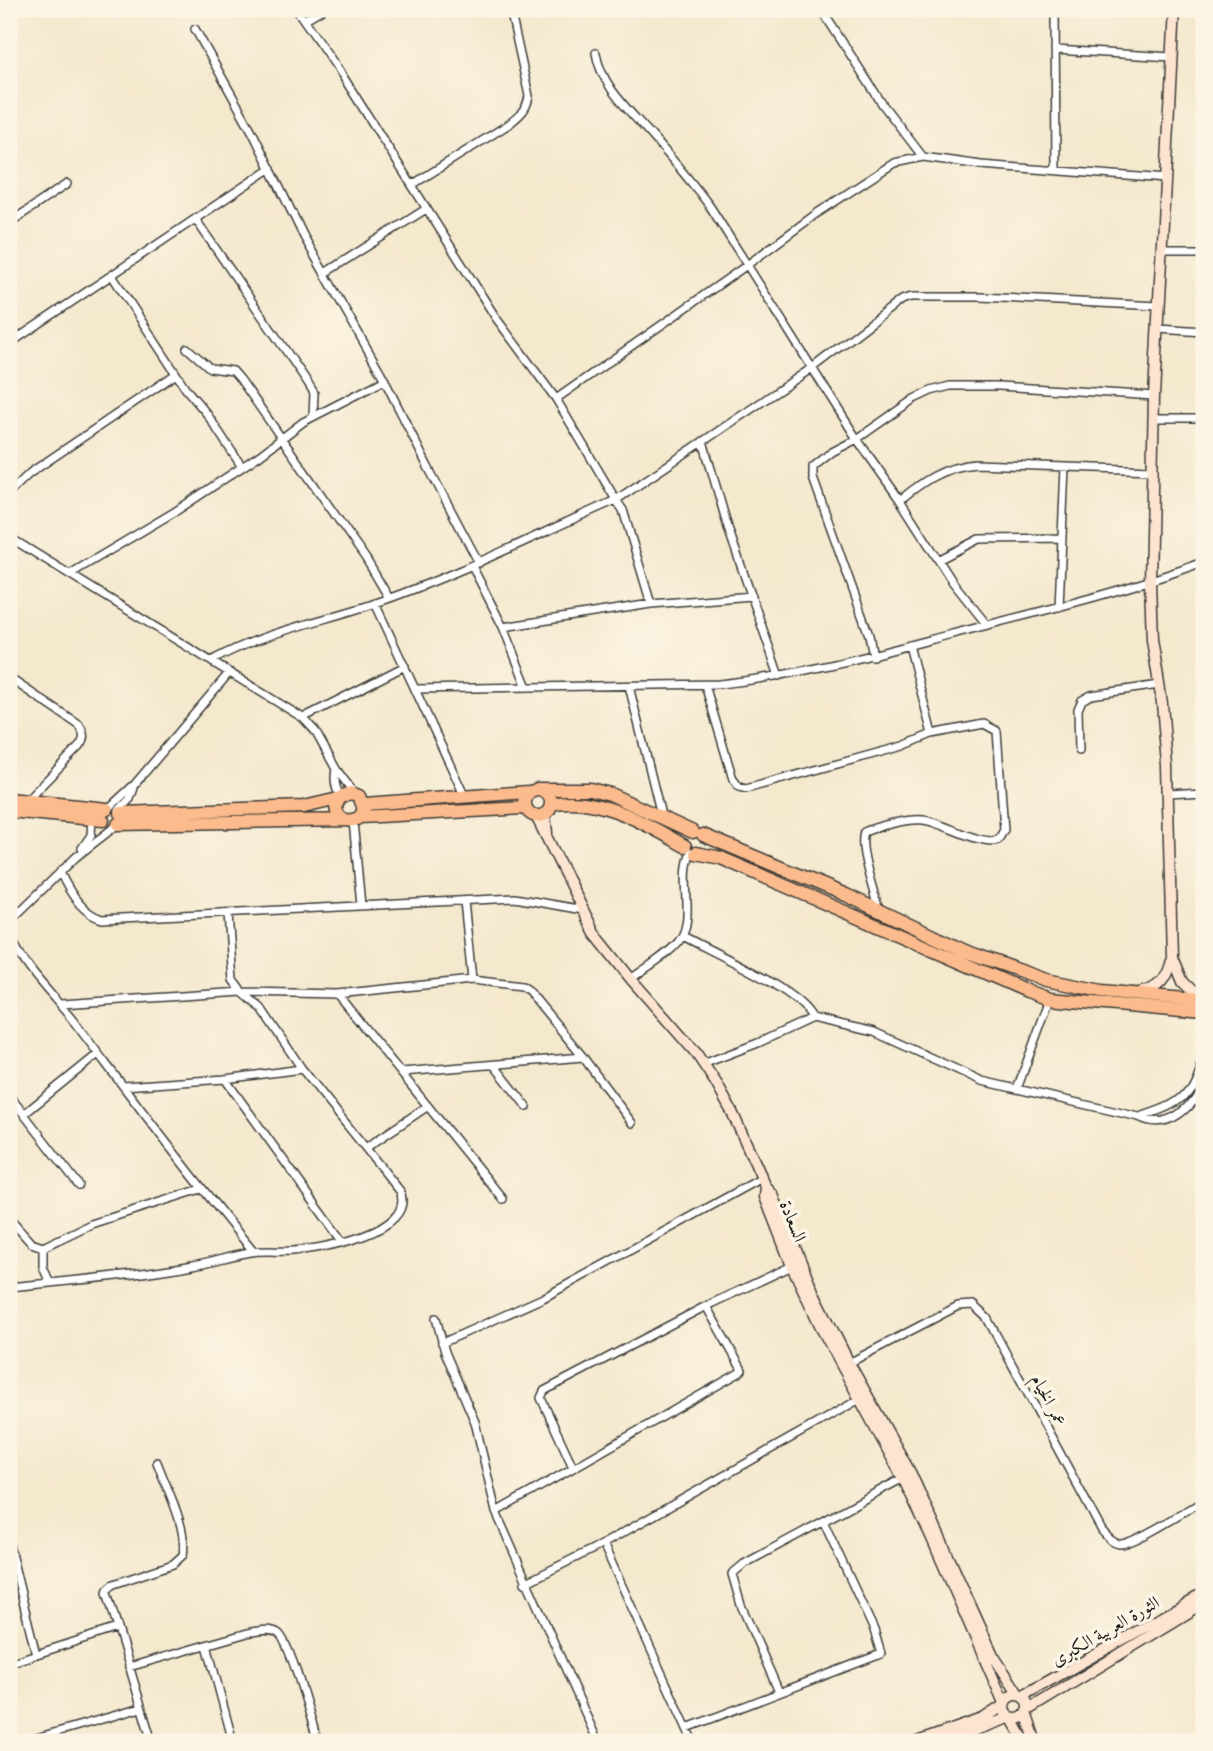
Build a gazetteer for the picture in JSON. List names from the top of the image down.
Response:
{
  "streets": {
    "street": ["السعادة", "عمر الخيام", "الثورة العربية الكبرى"]
  },
  "crossings": [
    ["السعادة", "عمر الخيام"],
    ["السعادة", "الثورة العربية الكبرى"]
  ]
}
